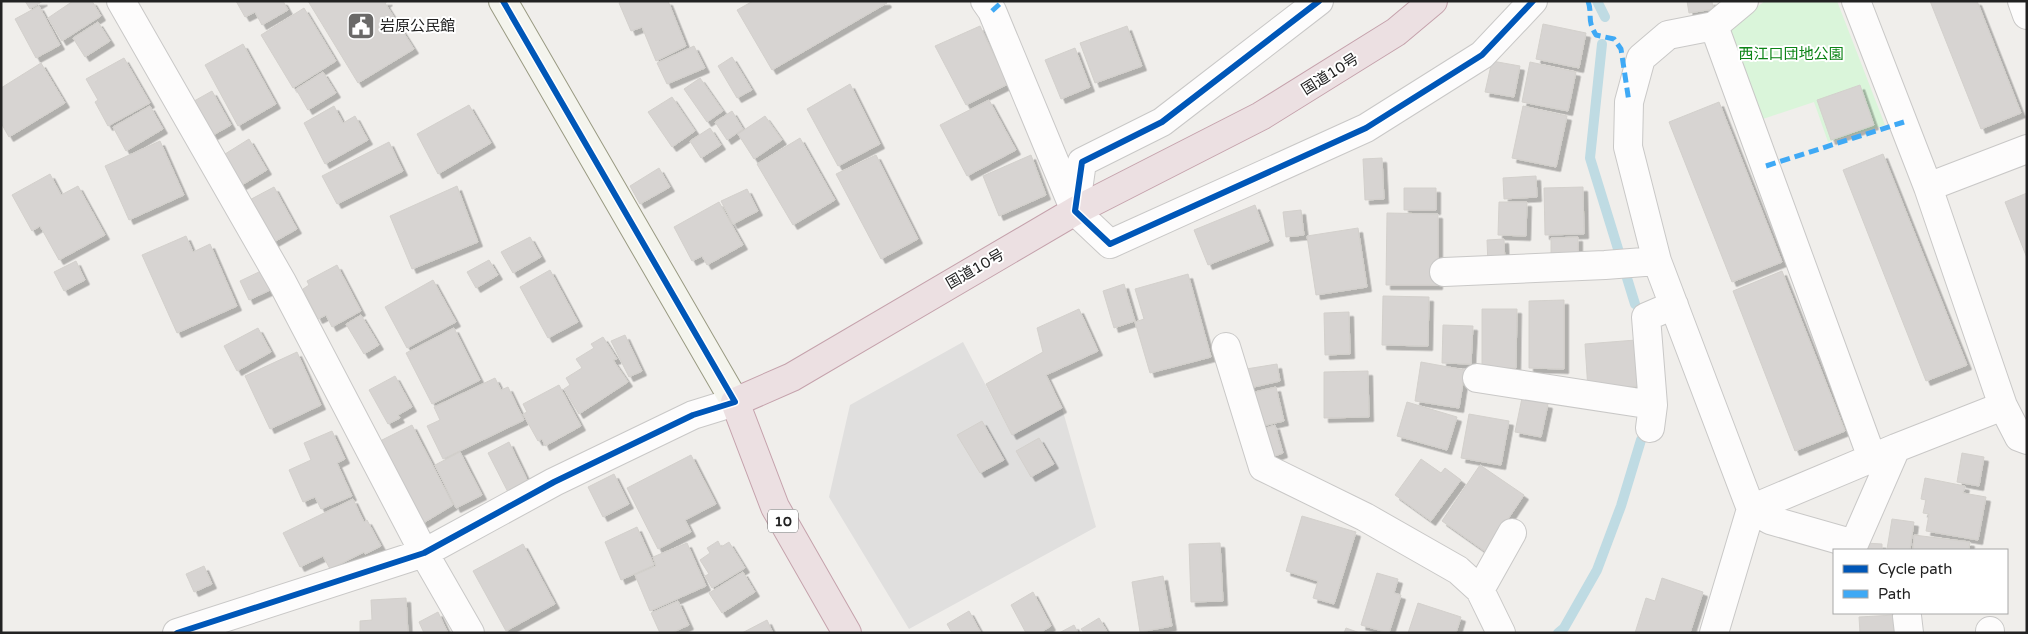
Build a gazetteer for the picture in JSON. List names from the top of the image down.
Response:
{
  "streets": {
    "highway": ["国道10号", "10"]
  },
  "crossings": [
    ["国道10号", "10"]
  ],
  "parks": ["西江口団地公園"],
  "places": {
    "public building": ["岩原公民館"]
  },
  "legend": ["Cycle path", "Path"]
}
